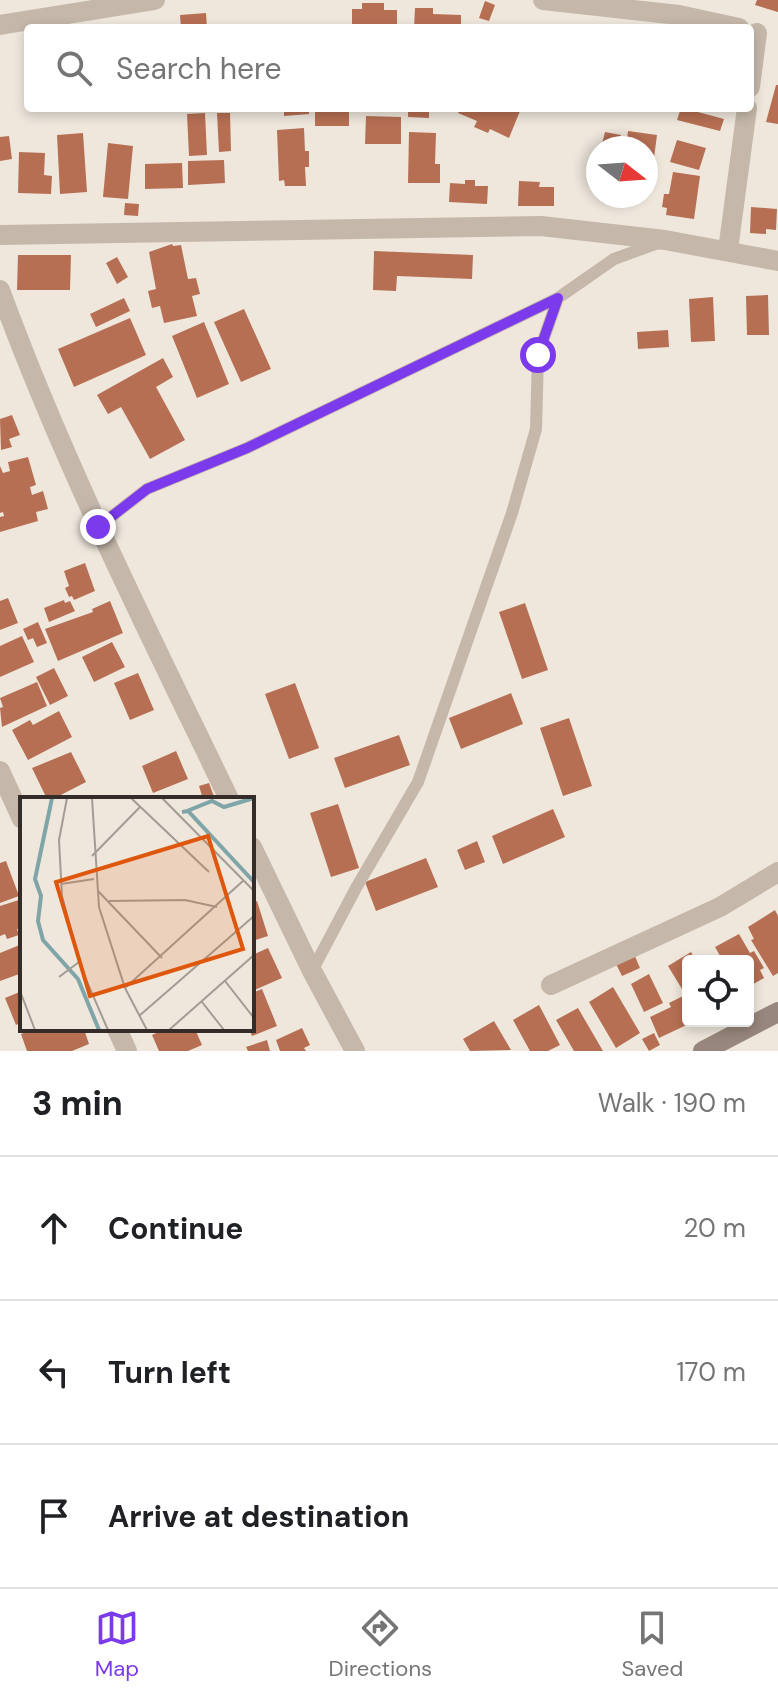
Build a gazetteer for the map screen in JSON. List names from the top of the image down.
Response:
{
  "north": "right",
  "page": {
    "search": "Search here",
    "heading": ["3 min", "Walk · 190 m"],
    "list": [
      ["Continue", "20 m"],
      ["Turn left", "170 m"],
      "Arrive at destination"
    ],
    "nav": ["Map", "Directions", "Saved"]
  }
}
